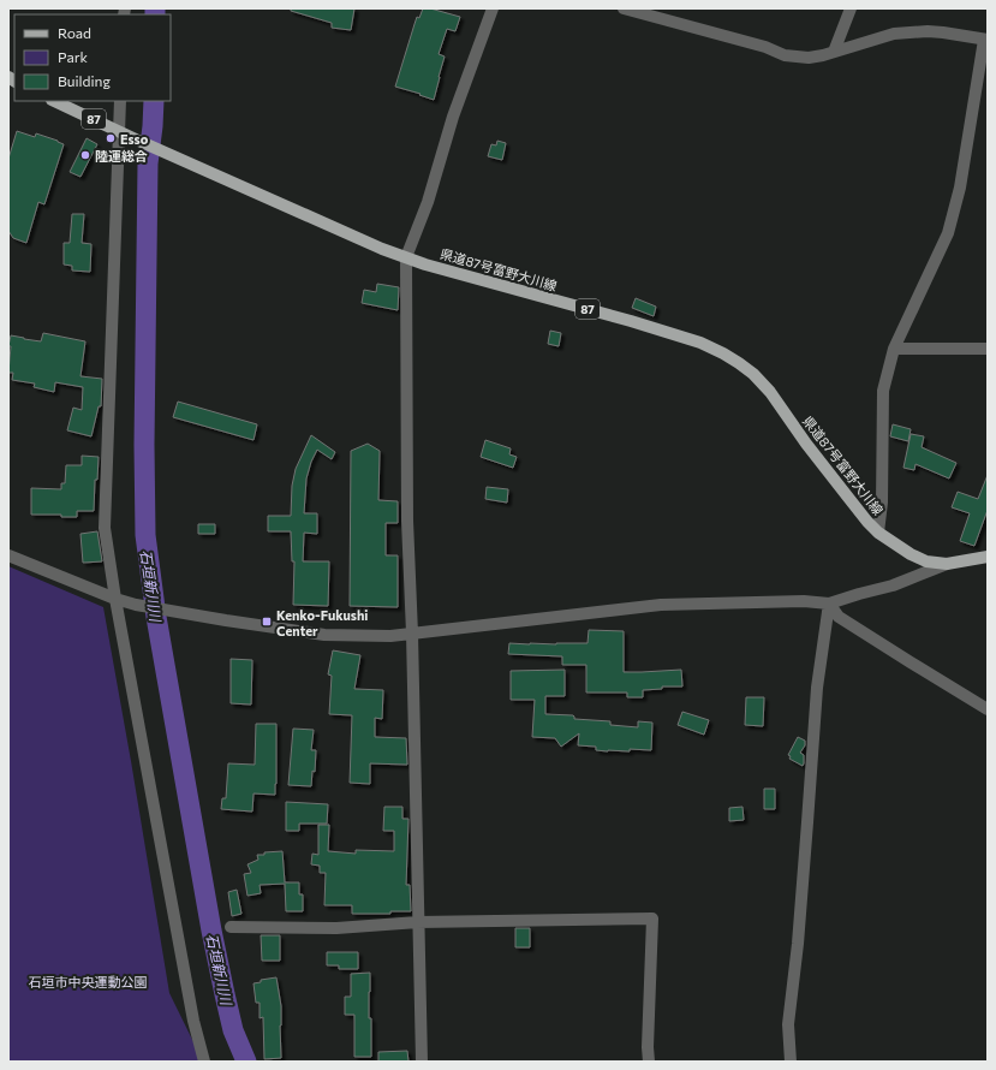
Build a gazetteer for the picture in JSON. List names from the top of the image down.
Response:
{
  "streets": {
    "main road": ["87", "県道87号富野大川線"]
  },
  "water": ["石垣新川川"],
  "parks": ["石垣市中央運動公園"],
  "places": {
    "other": ["Esso", "陸運総合"],
    "transit": ["Kenko-Fukushi Center"]
  },
  "legend": ["Road", "Park", "Building"]
}
